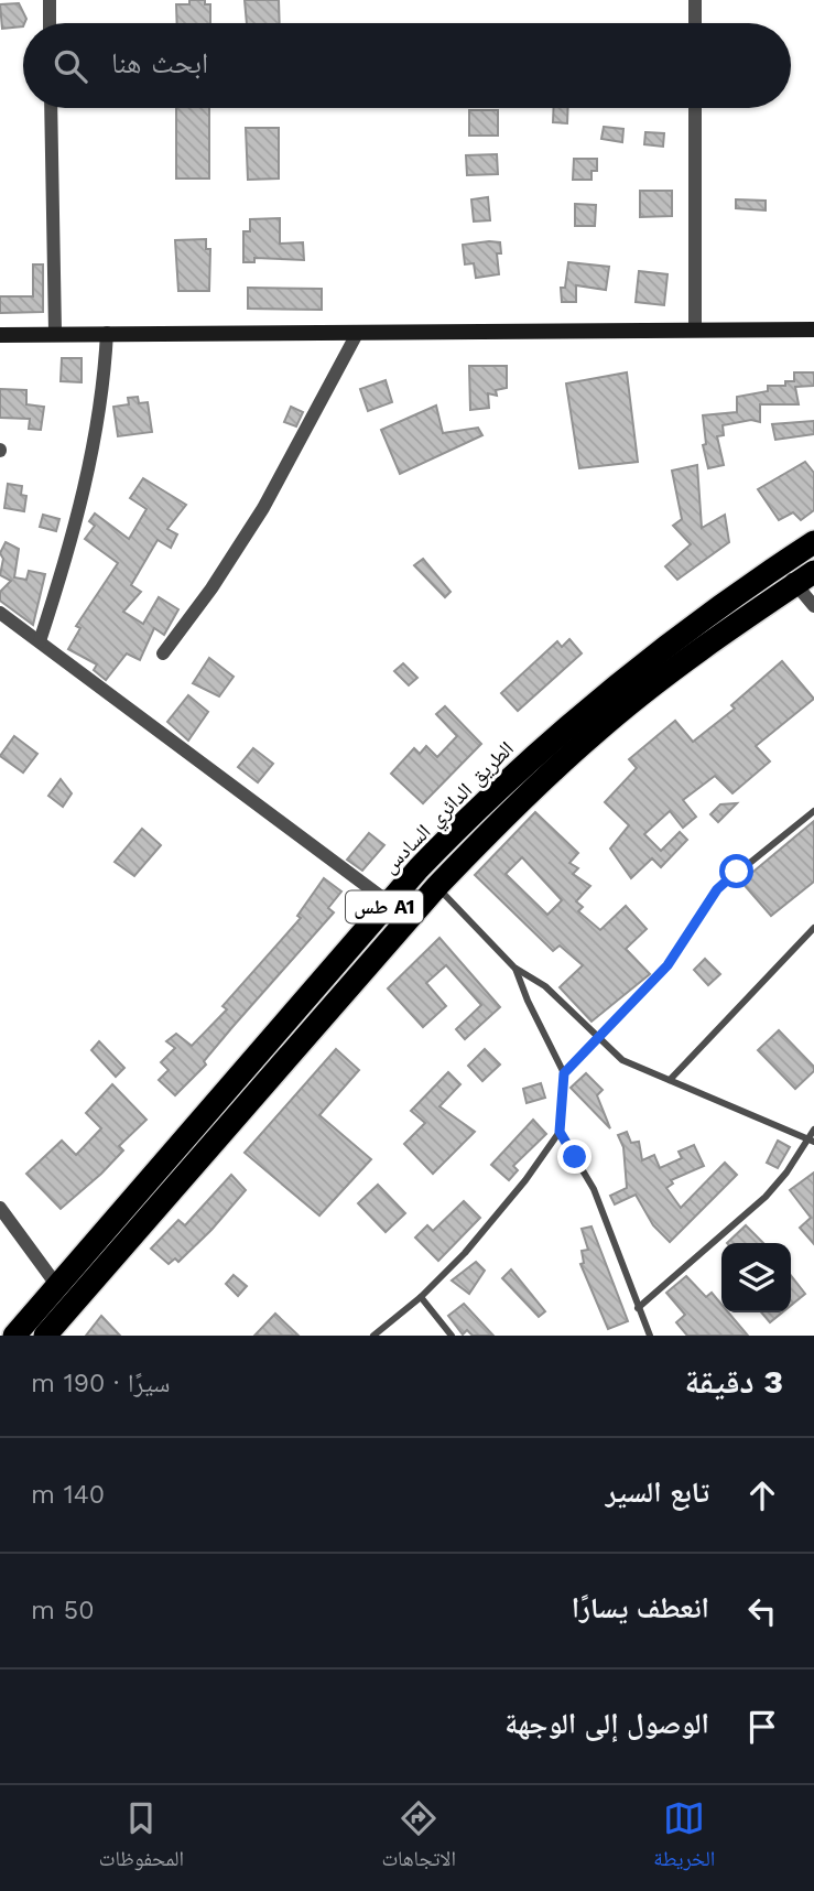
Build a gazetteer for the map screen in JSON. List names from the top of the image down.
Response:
{
  "streets": {
    "highway": ["الطريق الدائري السادس", "طس A1"]
  },
  "page": {
    "search": "ابحث هنا",
    "heading": ["3 دقيقة", "سيرًا · 190 m"],
    "list": [
      ["تابع السير", "140 m"],
      ["انعطف يسارًا", "50 m"],
      "الوصول إلى الوجهة"
    ],
    "nav": ["الخريطة", "الاتجاهات", "المحفوظات"]
  }
}
